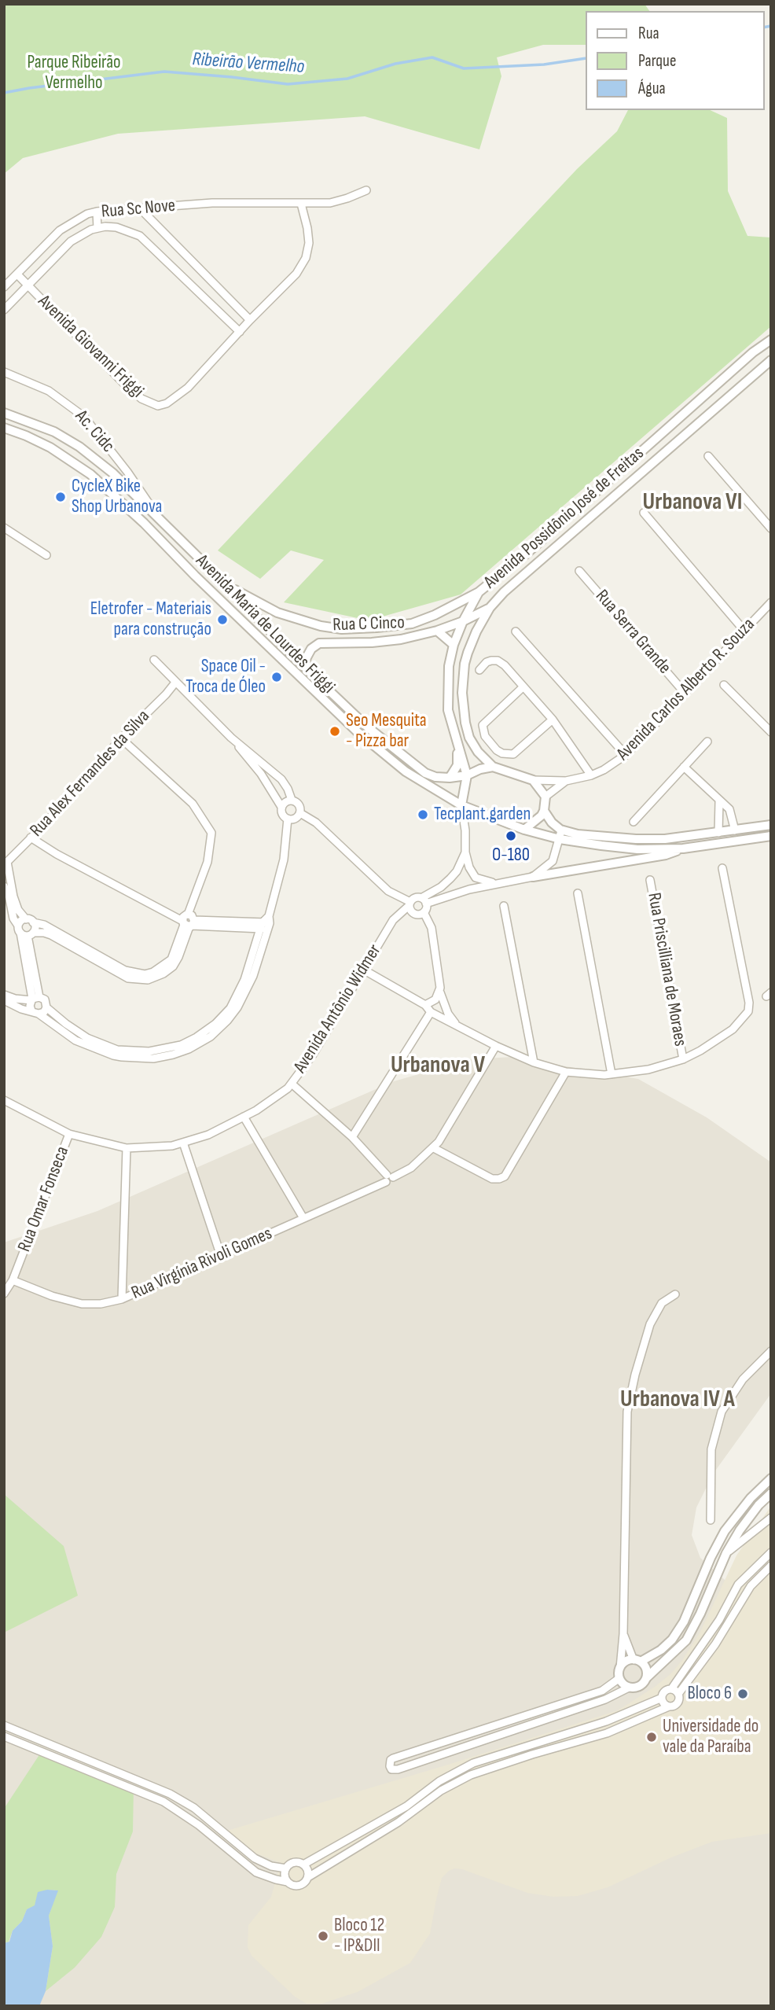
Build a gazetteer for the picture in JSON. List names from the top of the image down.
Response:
{
  "streets": {
    "street": [
      "Rua Sc Nove",
      "Avenida Giovanni Friggi",
      "Ac. Cidc",
      "Avenida Possidônio José de Freitas",
      "Avenida Maria de Lourdes Friggi",
      "Rua C Cinco",
      "Rua Serra Grande",
      "Avenida Carlos Alberto R. Souza",
      "Rua Alex Fernandes da Silva",
      "Rua Priscilliana de Moraes",
      "Avenida Antônio Widmer",
      "Rua Omar Fonseca",
      "Rua Virgínia Rivoli Gomes"
    ]
  },
  "crossings": [
    ["Rua Sc Nove", "Avenida Giovanni Friggi"],
    ["Ac. Cidc", "Avenida Maria de Lourdes Friggi"],
    ["Avenida Possidônio José de Freitas", "Avenida Maria de Lourdes Friggi"],
    ["Avenida Possidônio José de Freitas", "Rua C Cinco"],
    ["Avenida Maria de Lourdes Friggi", "Rua C Cinco"],
    ["Rua Serra Grande", "Avenida Carlos Alberto R. Souza"],
    ["Avenida Antônio Widmer", "Rua Omar Fonseca"],
    ["Rua Omar Fonseca", "Rua Virgínia Rivoli Gomes"]
  ],
  "districts": ["Urbanova VI", "Urbanova V", "Urbanova IV A"],
  "water": ["Ribeirão Vermelho"],
  "parks": ["Parque Ribeirão Vermelho"],
  "places": [
    "CycleX Bike Shop Urbanova",
    "Eletrofer - Materiais para construção",
    "Space Oil - Troca de Óleo",
    "Seo Mesquita - Pizza bar",
    "Tecplant.garden",
    "O-180",
    "Bloco 6",
    "Universidade do vale da Paraíba",
    "Bloco 12 - IP&DII"
  ],
  "legend": ["Rua", "Parque", "Água"]
}
